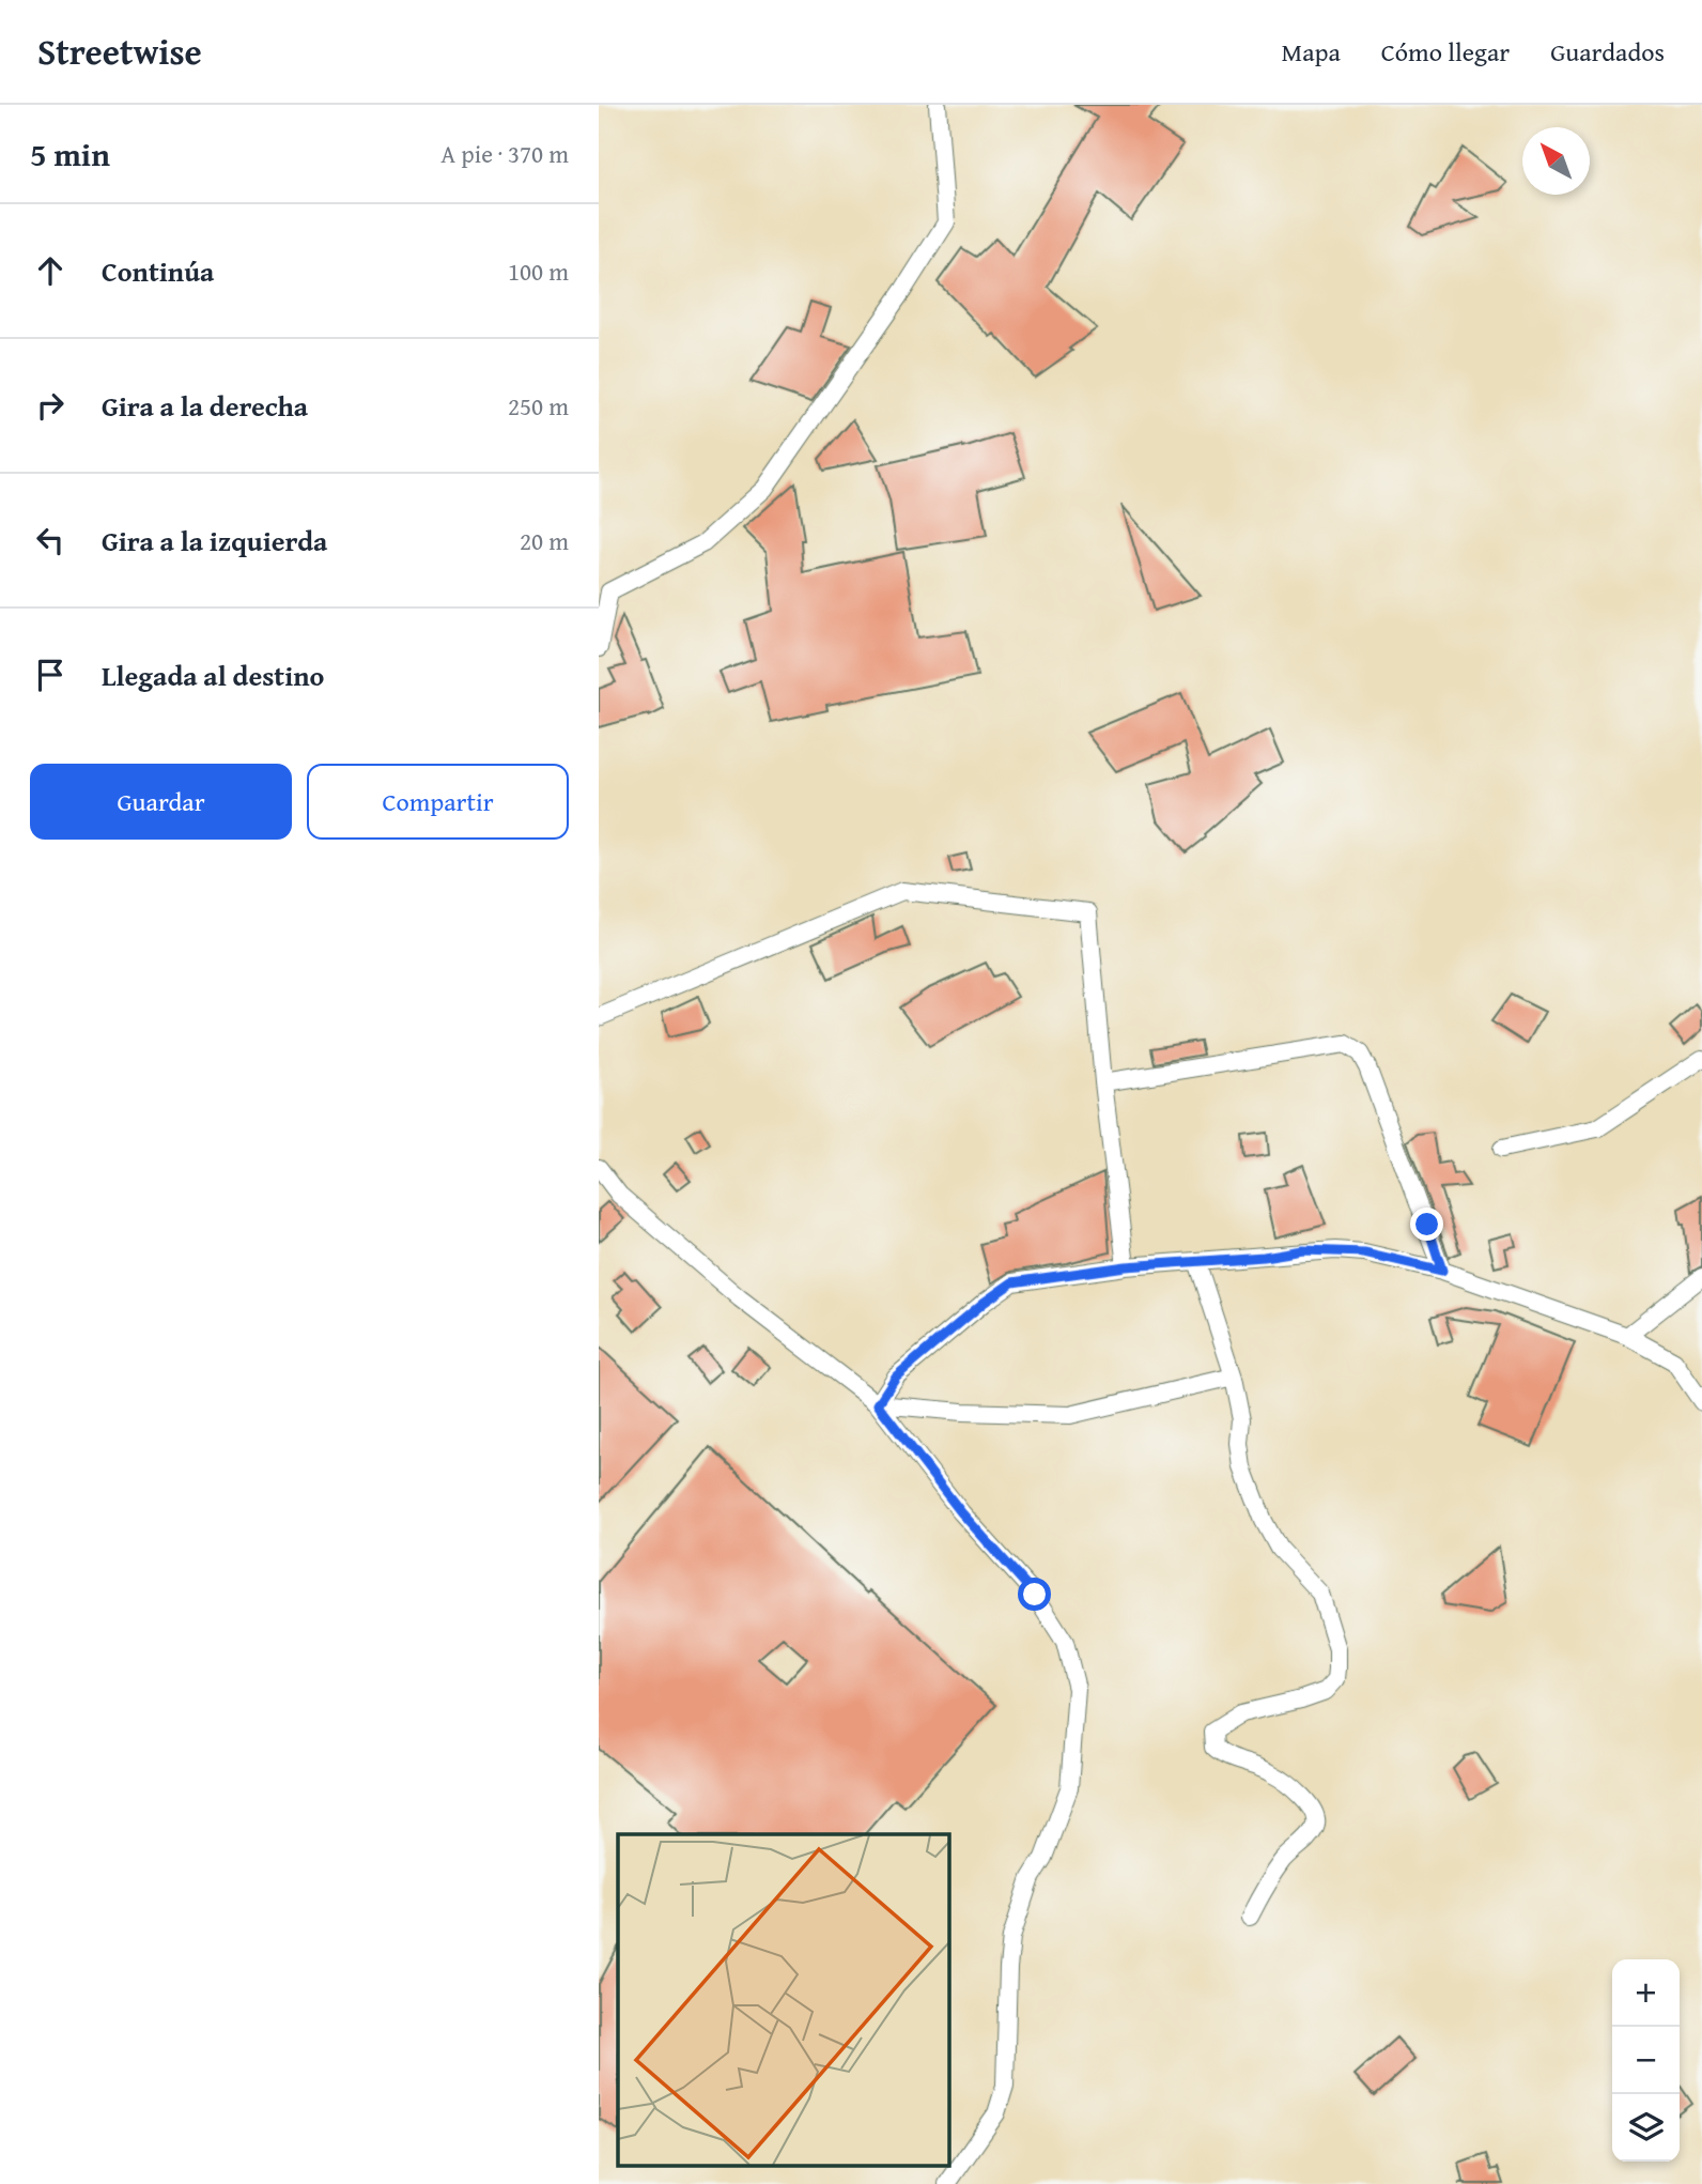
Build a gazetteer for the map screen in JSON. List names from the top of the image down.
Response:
{
  "north": "top left",
  "page": {
    "header": "Streetwise",
    "nav": ["Mapa", "Cómo llegar", "Guardados"],
    "heading": ["5 min", "A pie · 370 m"],
    "list": [
      ["Continúa", "100 m"],
      ["Gira a la derecha", "250 m"],
      ["Gira a la izquierda", "20 m"],
      "Llegada al destino"
    ],
    "buttons": ["Guardar", "Compartir"],
    "map_buttons": ["+", "−"]
  }
}
